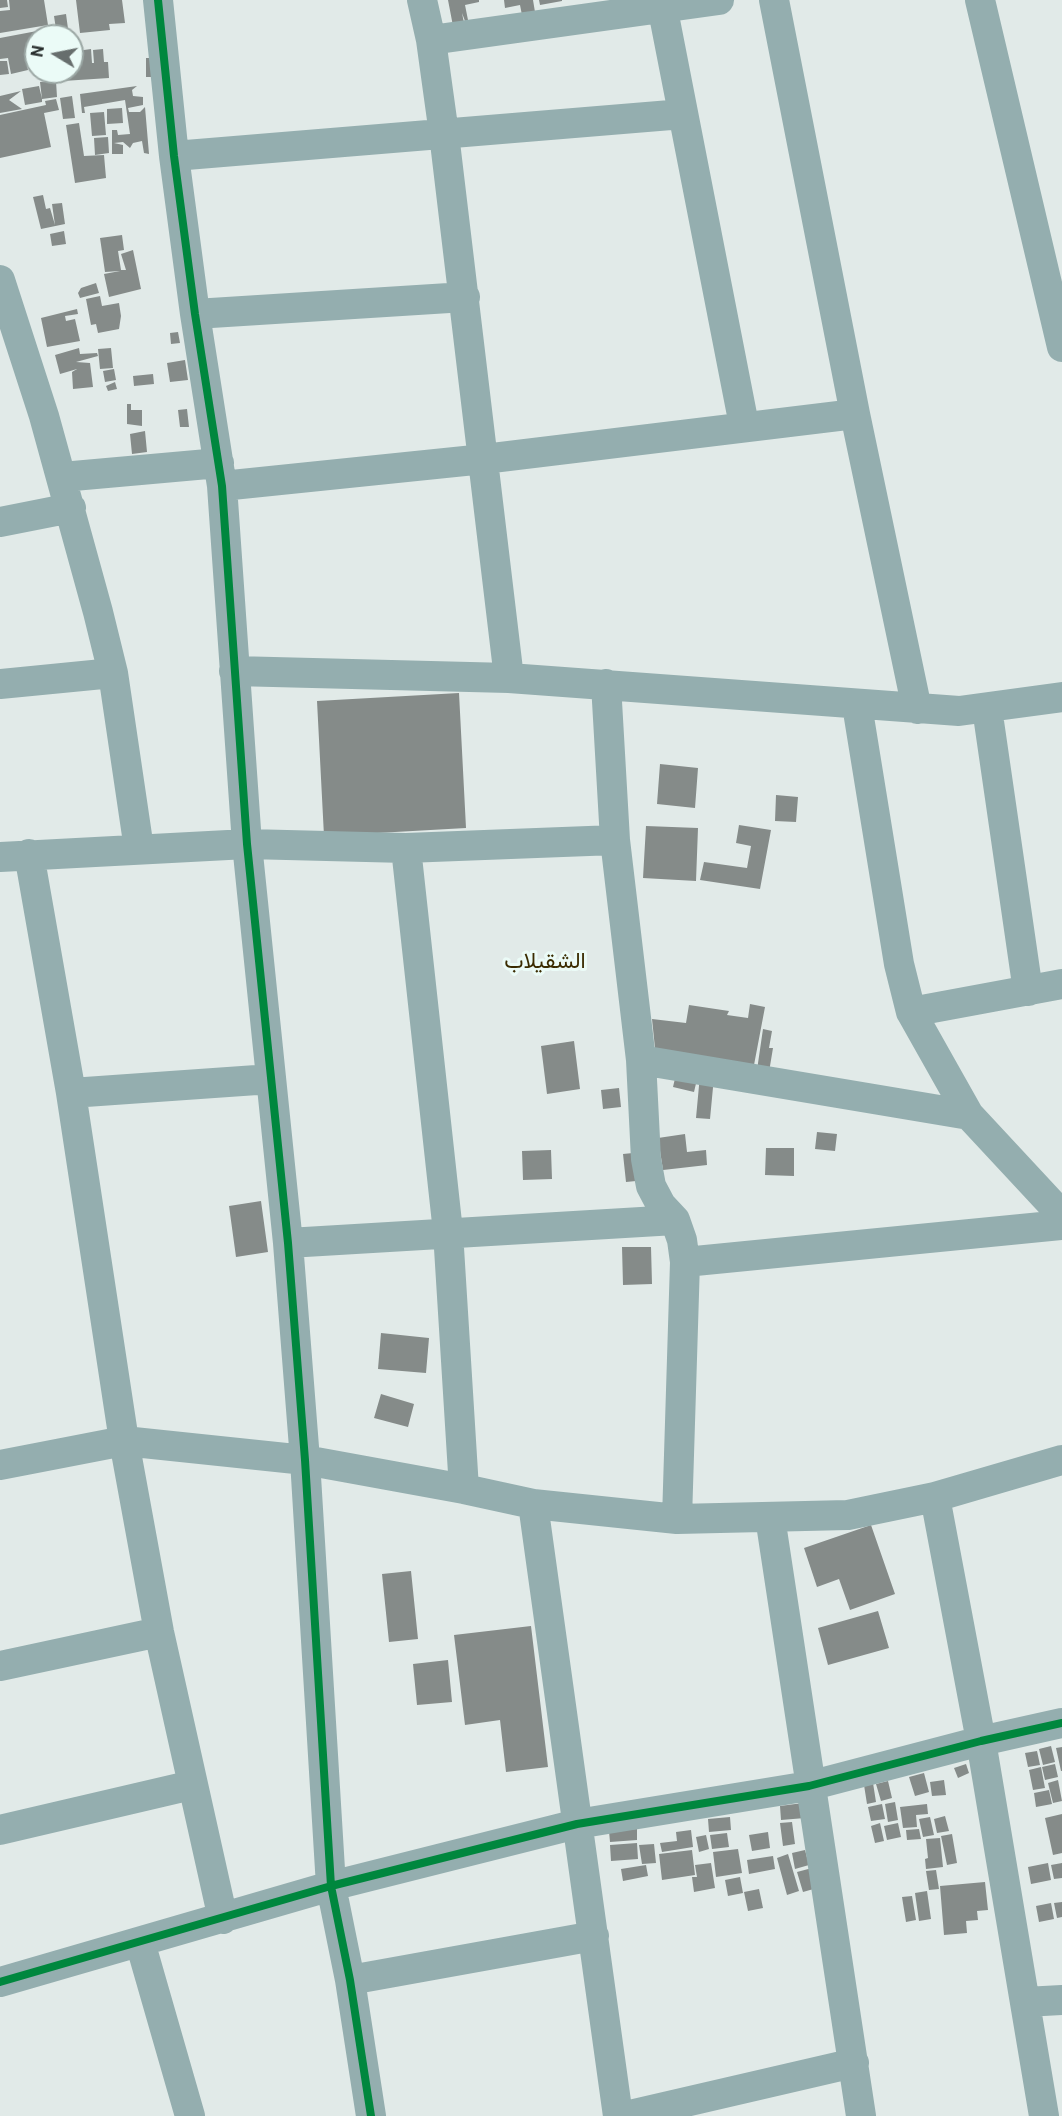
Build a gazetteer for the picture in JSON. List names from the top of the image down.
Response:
{
  "districts": ["الشقيلاب"],
  "north": "left"
}
